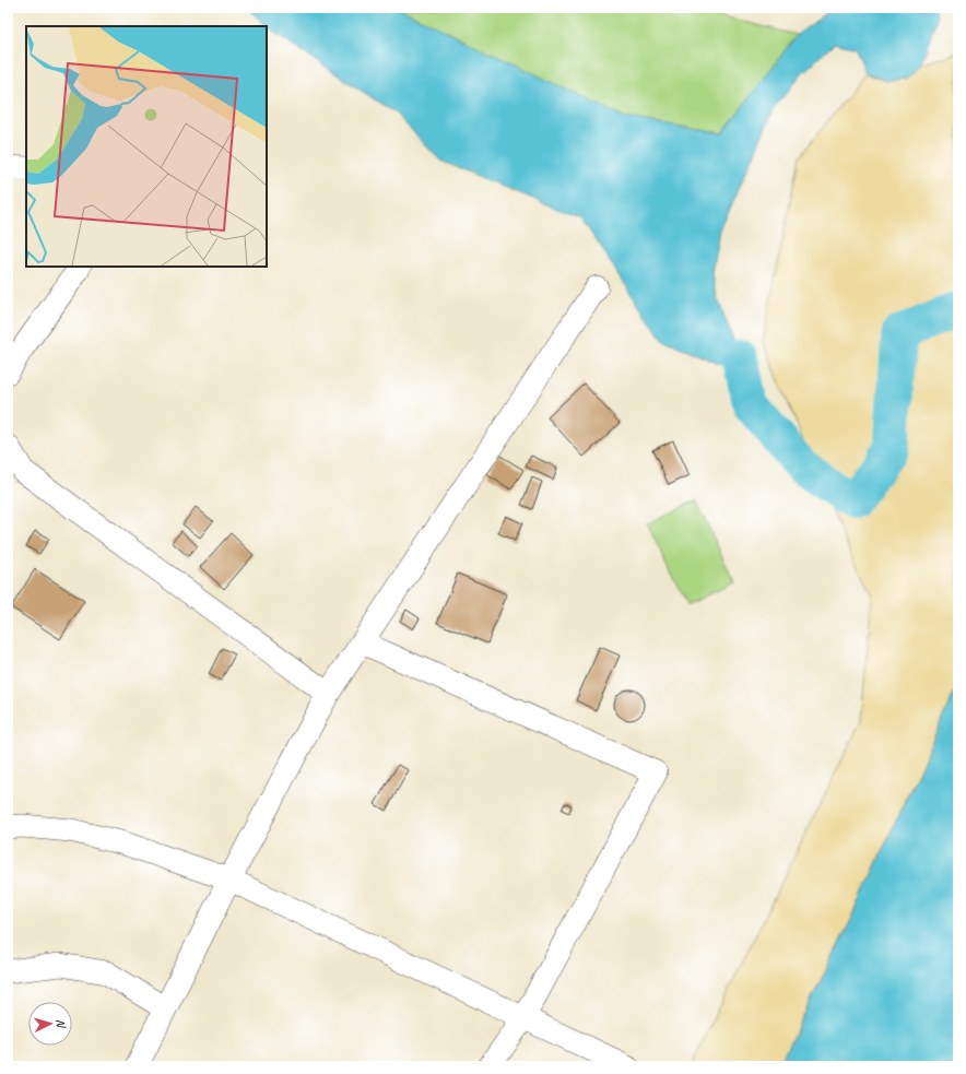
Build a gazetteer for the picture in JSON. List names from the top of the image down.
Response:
{
  "north": "right"
}
